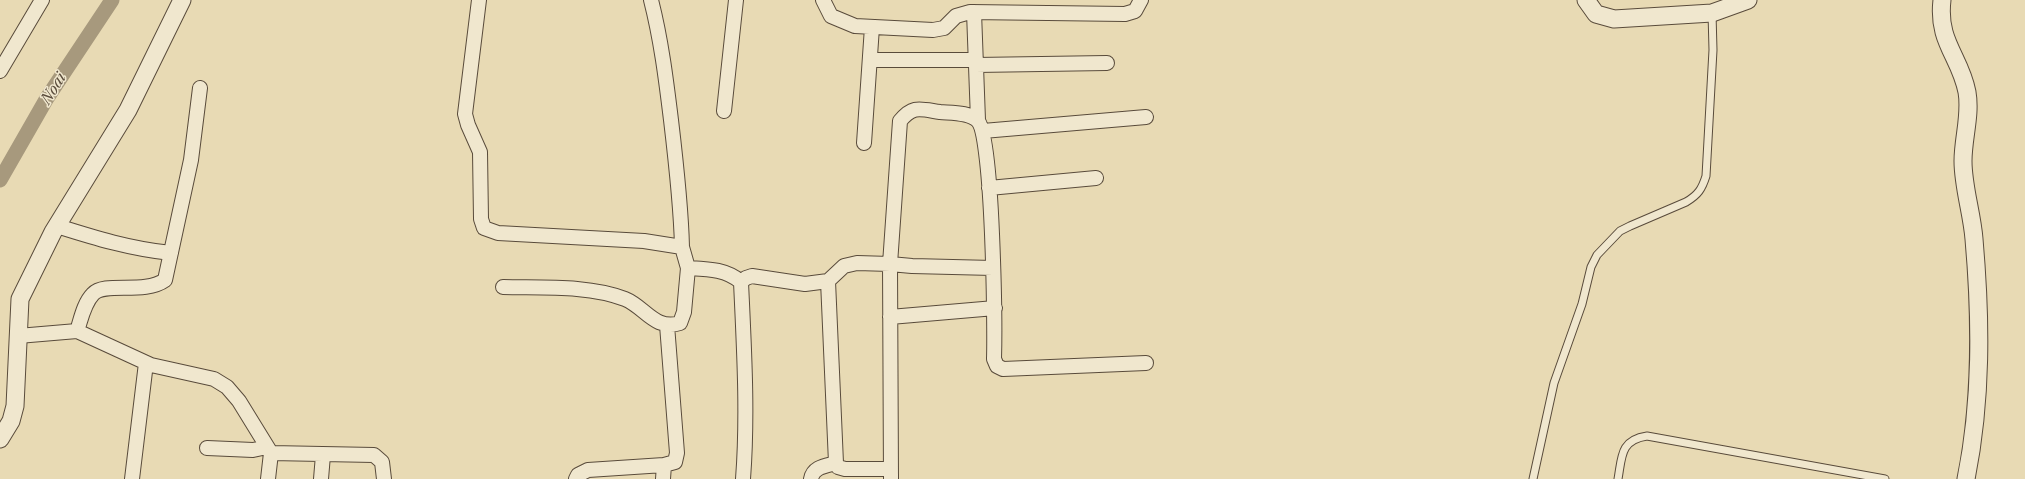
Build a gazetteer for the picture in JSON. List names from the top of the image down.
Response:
{
  "water": ["Noai"]
}
